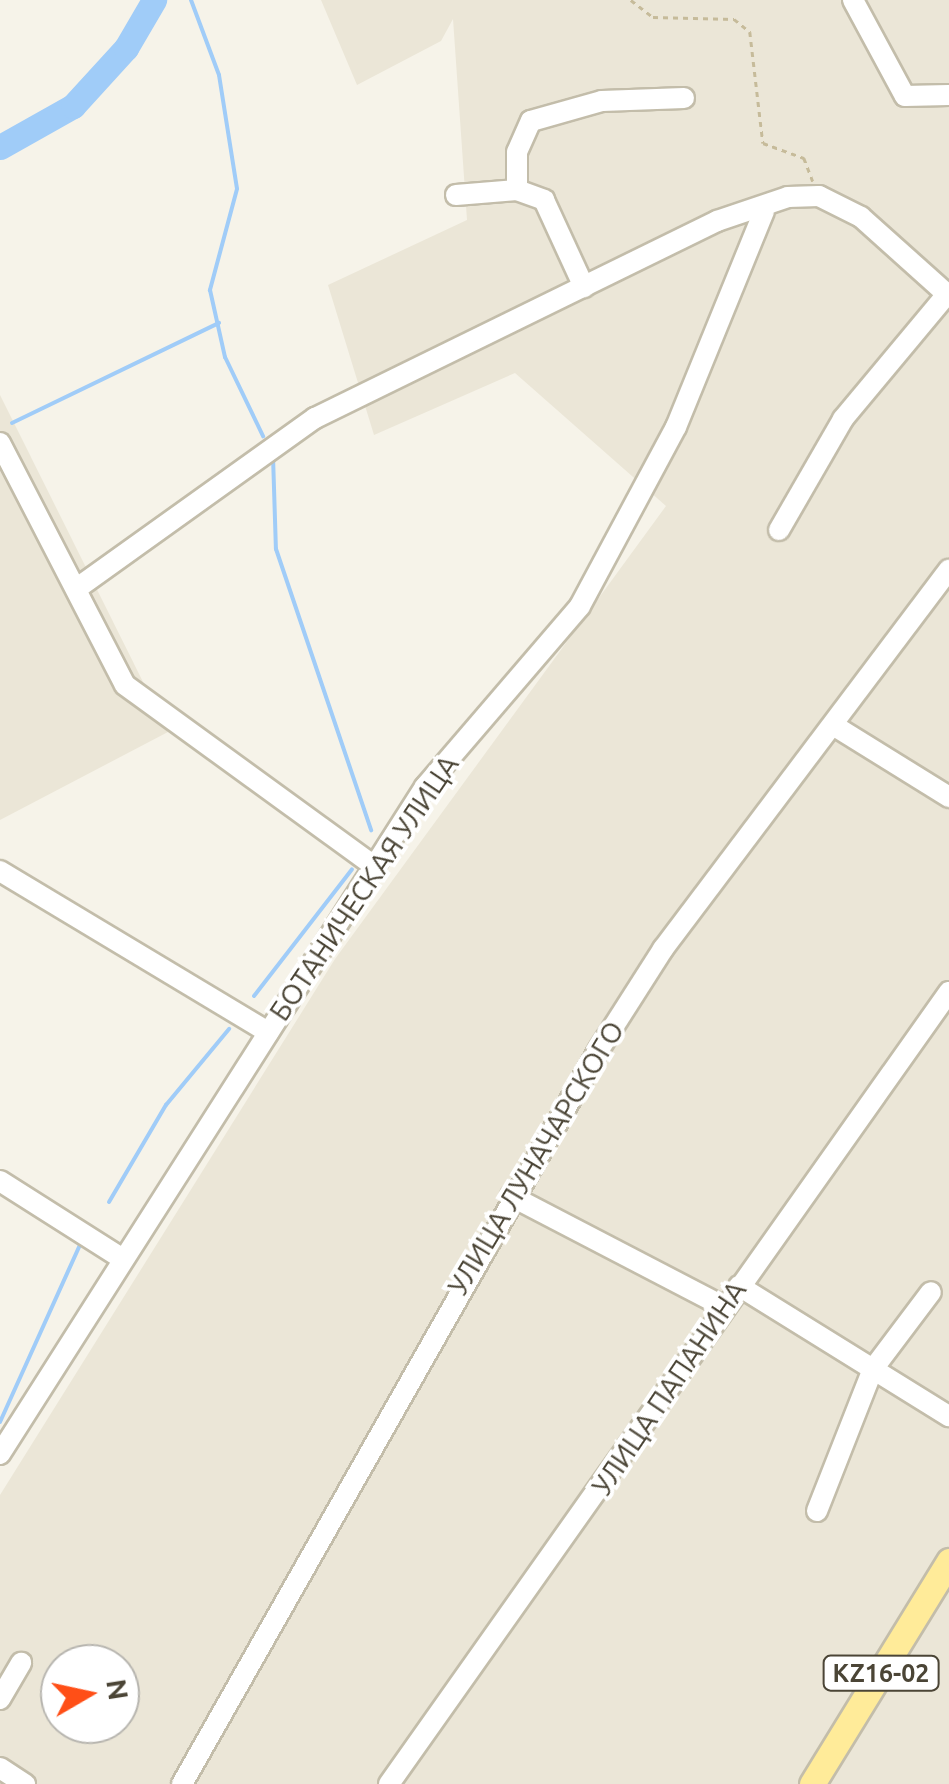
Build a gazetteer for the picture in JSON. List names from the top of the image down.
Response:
{
  "streets": {
    "main road": ["KZ16-02"],
    "street": ["БОТАНИЧЕСКАЯ УЛИЦА", "УЛИЦА ЛУНАЧАРСКОГО", "УЛИЦА ПАПАНИНА"]
  },
  "north": "right"
}
